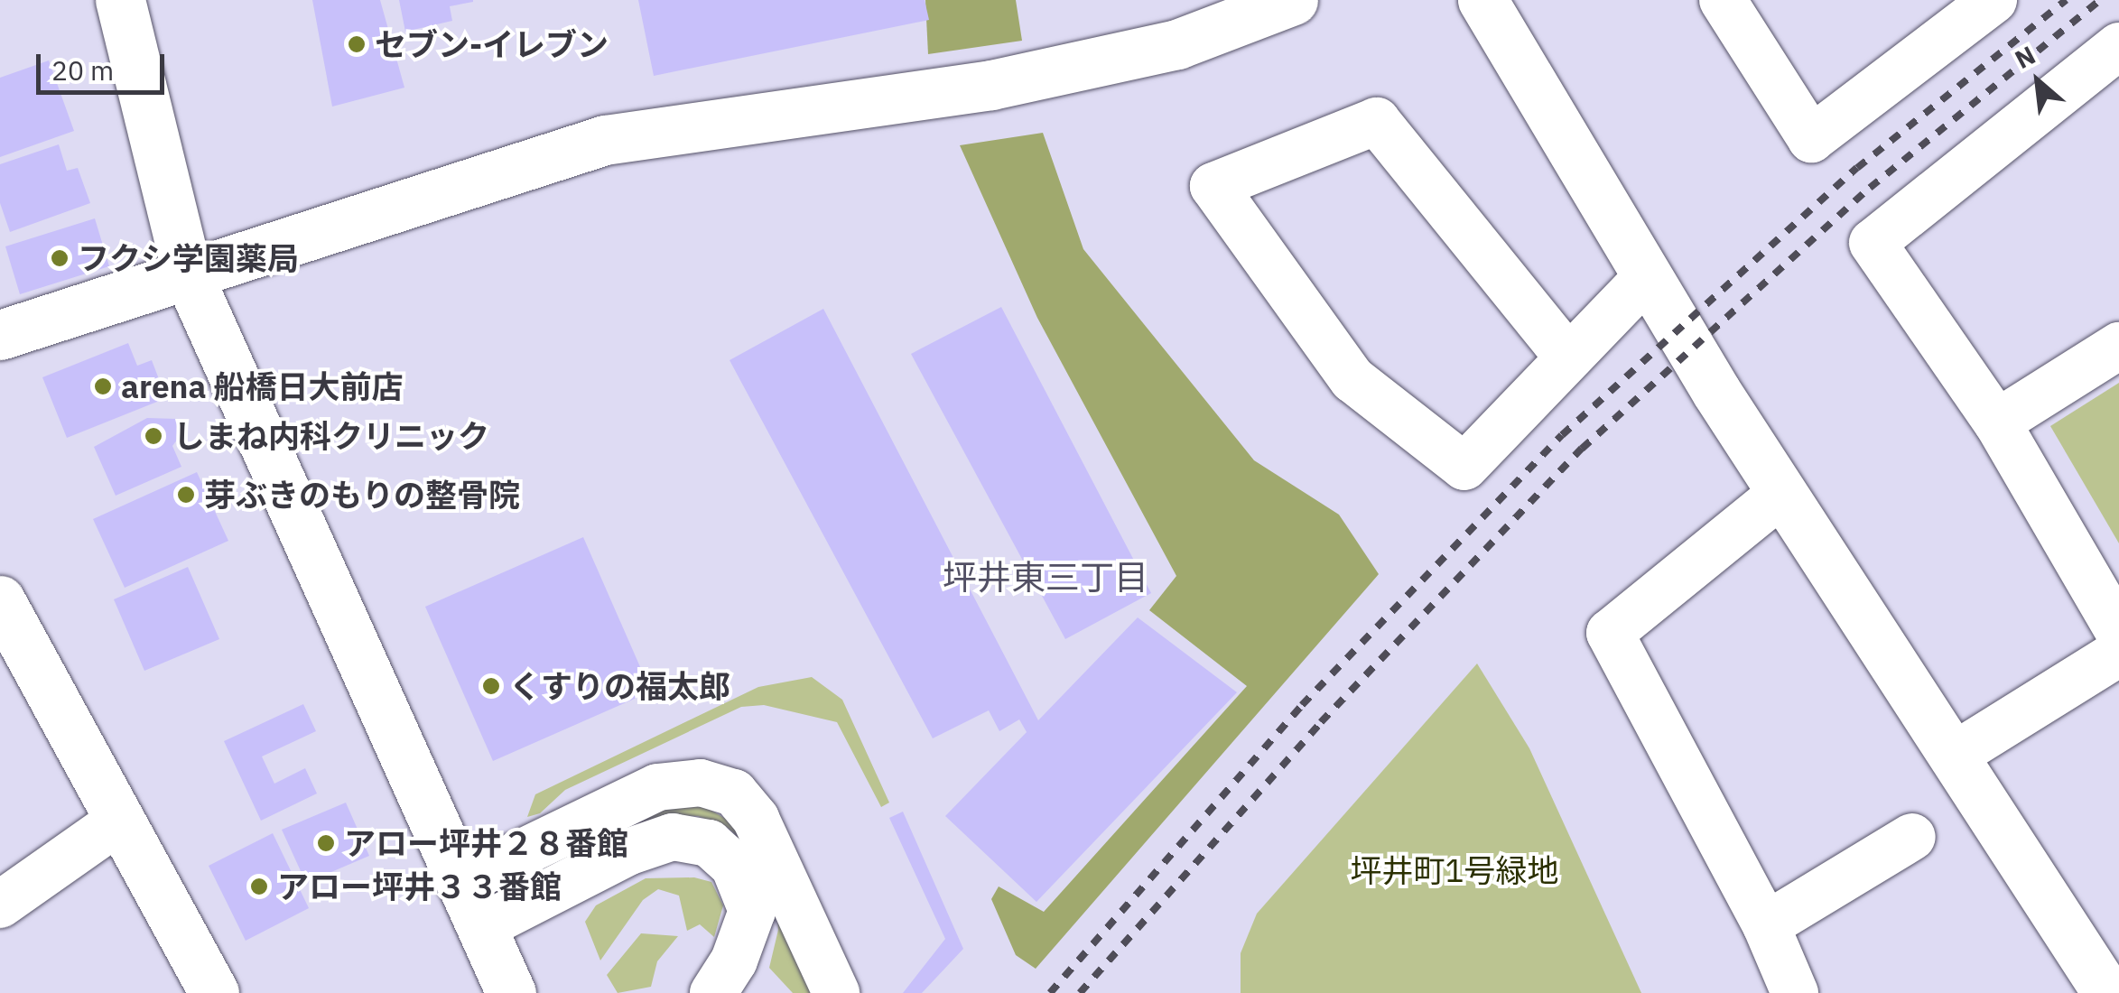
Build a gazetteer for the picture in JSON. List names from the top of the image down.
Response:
{
  "districts": ["坪井東三丁目"],
  "parks": ["坪井町1号緑地"],
  "places": [
    "セブン-イレブン",
    "フクシ学園薬局",
    "arena 船橋日大前店",
    "しまね内科クリニック",
    "芽ぶきのもりの整骨院",
    "くすりの福太郎",
    "アロー坪井２８番館",
    "アロー坪井３３番館"
  ],
  "scale_bar": "20 m",
  "north": "top left"
}
